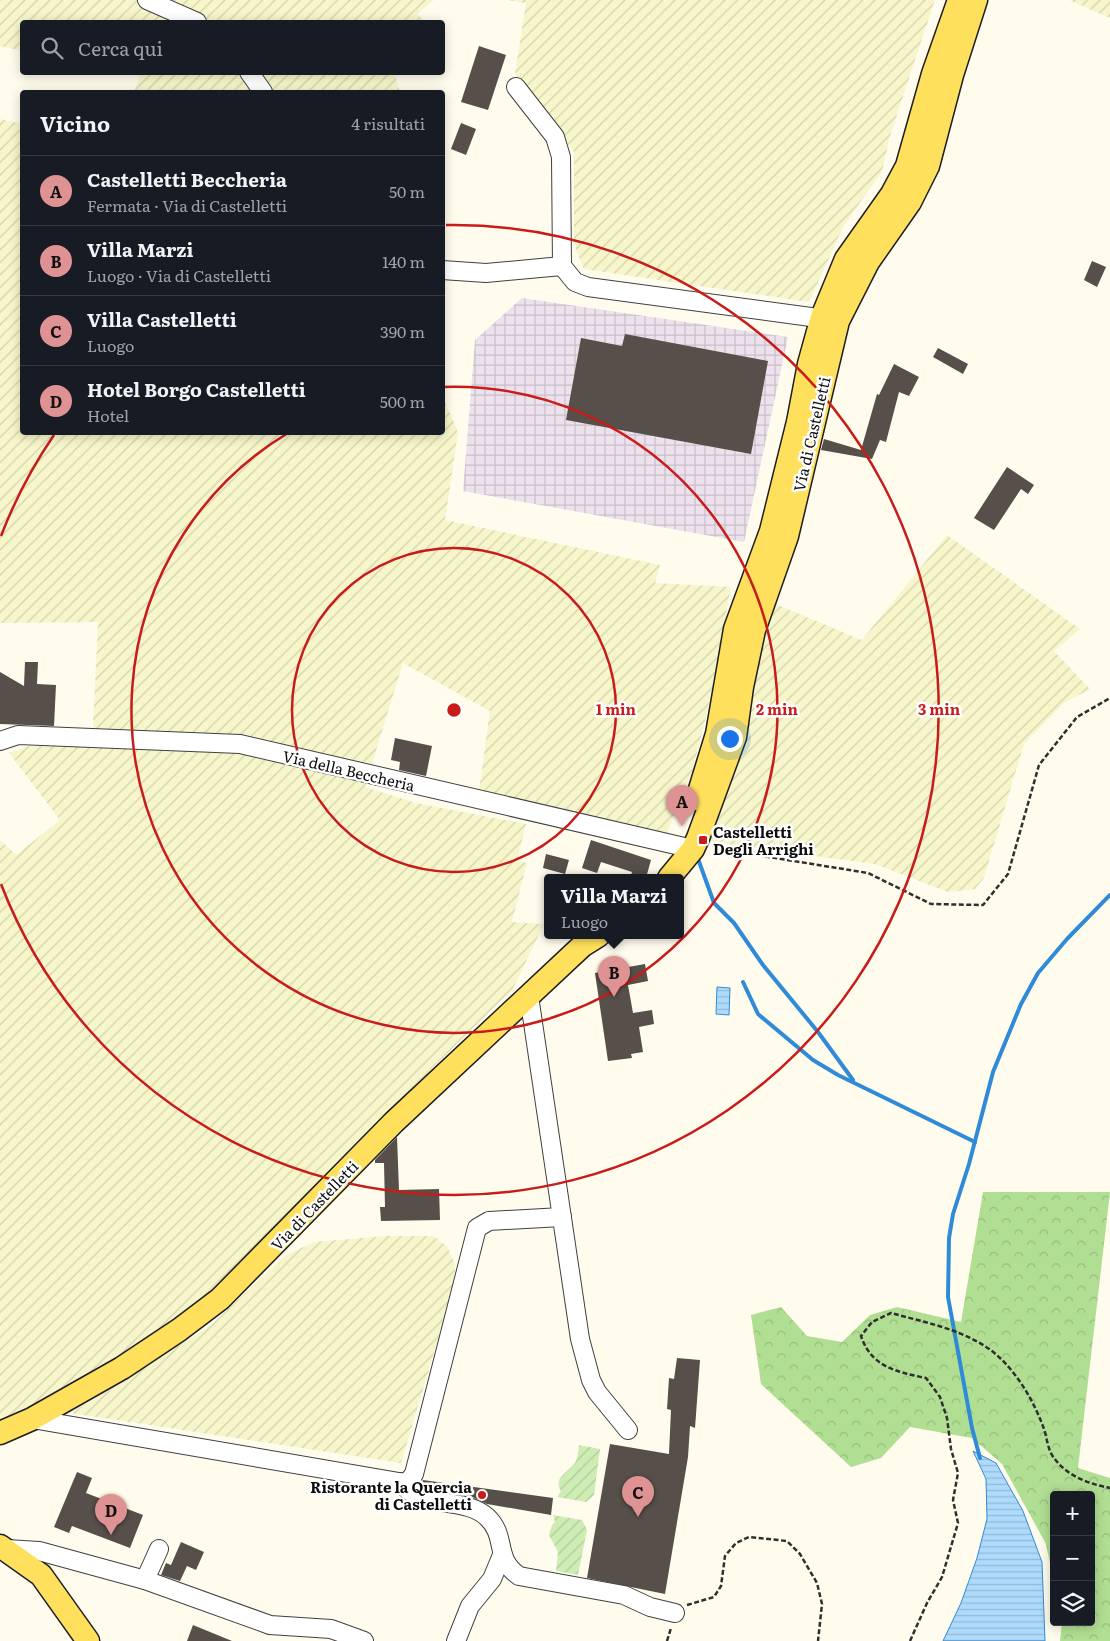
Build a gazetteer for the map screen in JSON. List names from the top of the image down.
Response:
{
  "streets": {
    "main road": ["Via di Castelletti"],
    "street": ["Via della Beccheria"]
  },
  "crossings": [
    ["Via di Castelletti", "Via della Beccheria"]
  ],
  "places": {
    "transit": ["Castelletti Degli Arrighi"],
    "other": ["Ristorante la Quercia di Castelletti"]
  },
  "page": {
    "search": "Cerca qui",
    "heading": ["Vicino", "4 risultati"],
    "list": [
      {
        "mark": "A",
        "name": "Castelletti Beccheria",
        "note": "Fermata · Via di Castelletti",
        "value": "50 m"
      },
      {
        "mark": "B",
        "name": "Villa Marzi",
        "note": "Luogo · Via di Castelletti",
        "value": "140 m"
      },
      {
        "mark": "C",
        "name": "Villa Castelletti",
        "note": "Luogo",
        "value": "390 m"
      },
      {
        "mark": "D",
        "name": "Hotel Borgo Castelletti",
        "note": "Hotel",
        "value": "500 m"
      }
    ],
    "pins": [
      "A",
      "B",
      "C",
      "D"
    ],
    "popup": ["Villa Marzi", "Luogo"],
    "map_buttons": ["+", "−"]
  },
  "rings": ["1 min", "2 min", "3 min"]
}
